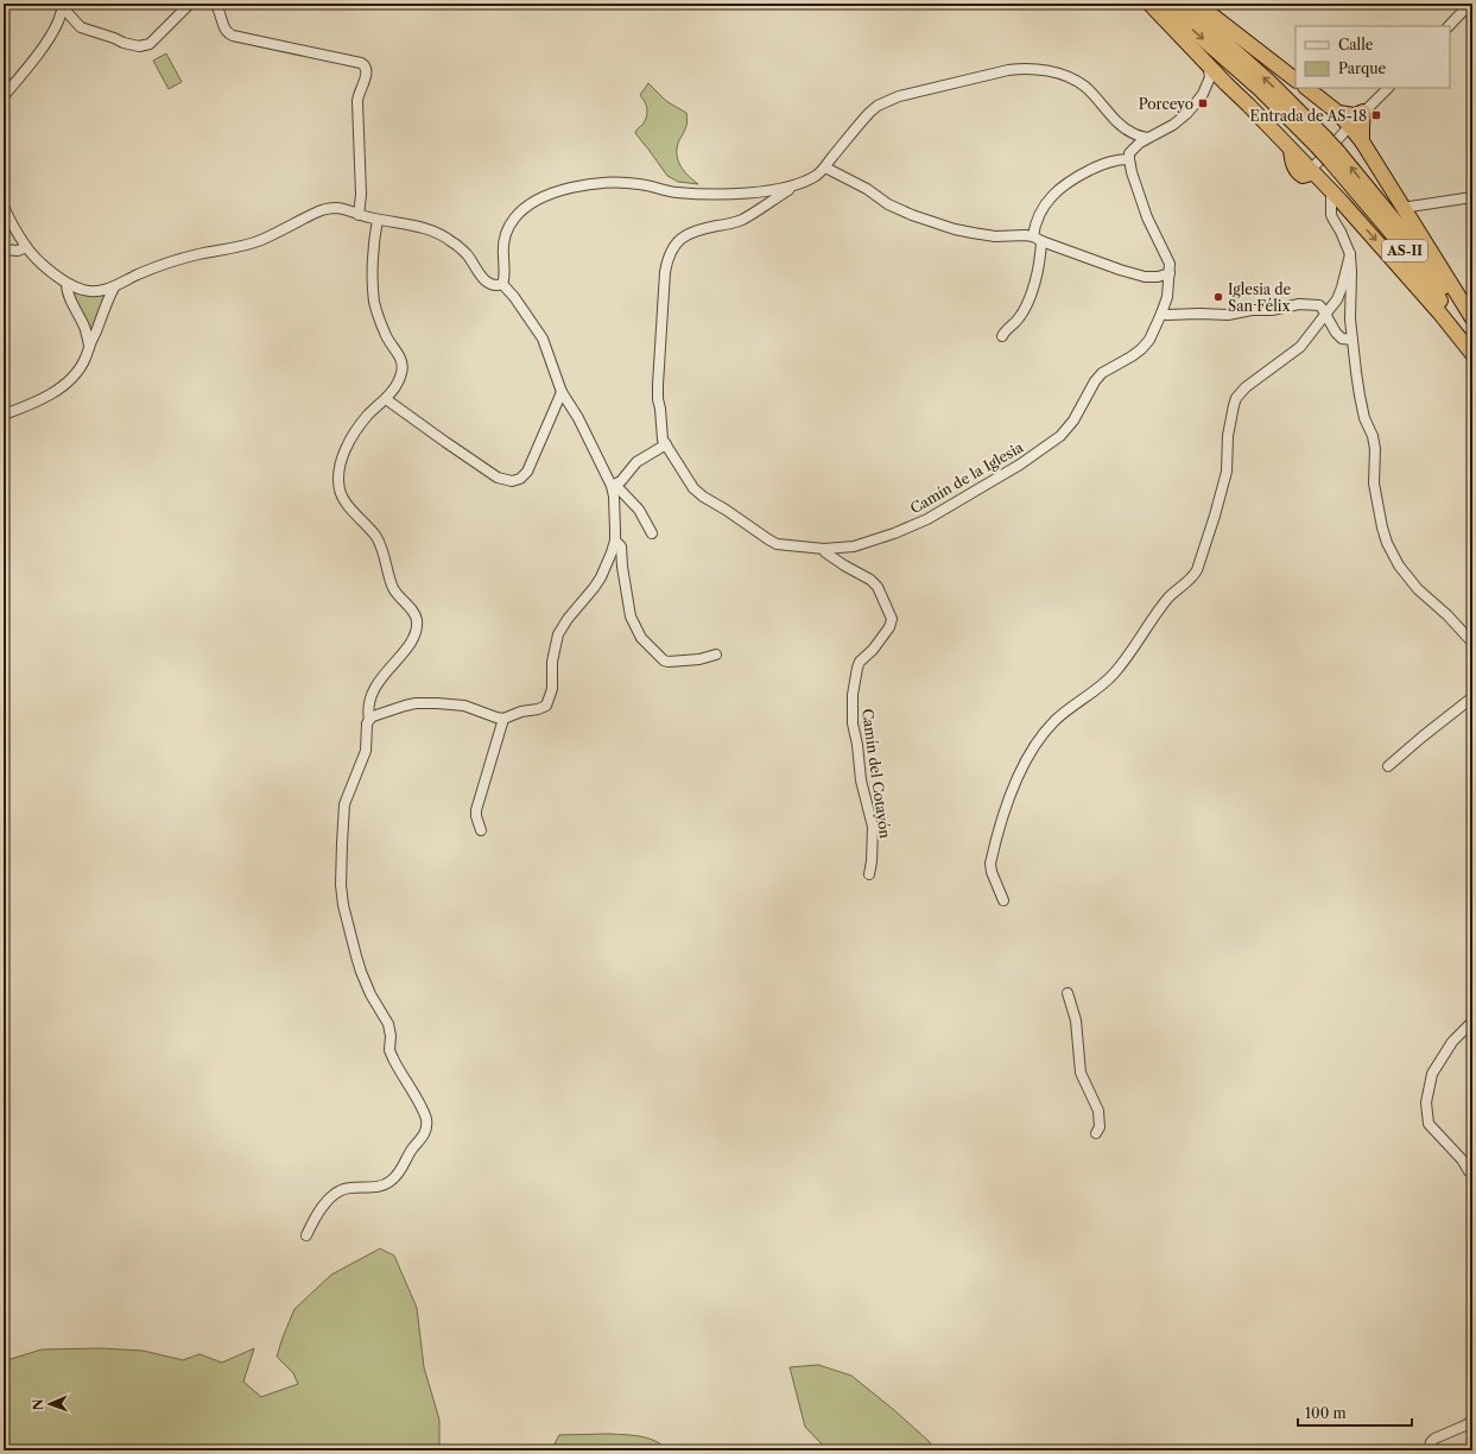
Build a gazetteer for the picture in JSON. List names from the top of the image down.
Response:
{
  "streets": {
    "highway": ["AS-II"],
    "street": ["Camín de la Iglesia", "Camín del Cotayón"]
  },
  "crossings": [
    ["Camín de la Iglesia", "Camín del Cotayón"]
  ],
  "places": {
    "transit": ["Porceyo", "Entrada de AS-18"],
    "other": ["Iglesia de San Félix"]
  },
  "legend": ["Calle", "Parque"],
  "scale_bar": "100 m",
  "north": "left"
}
